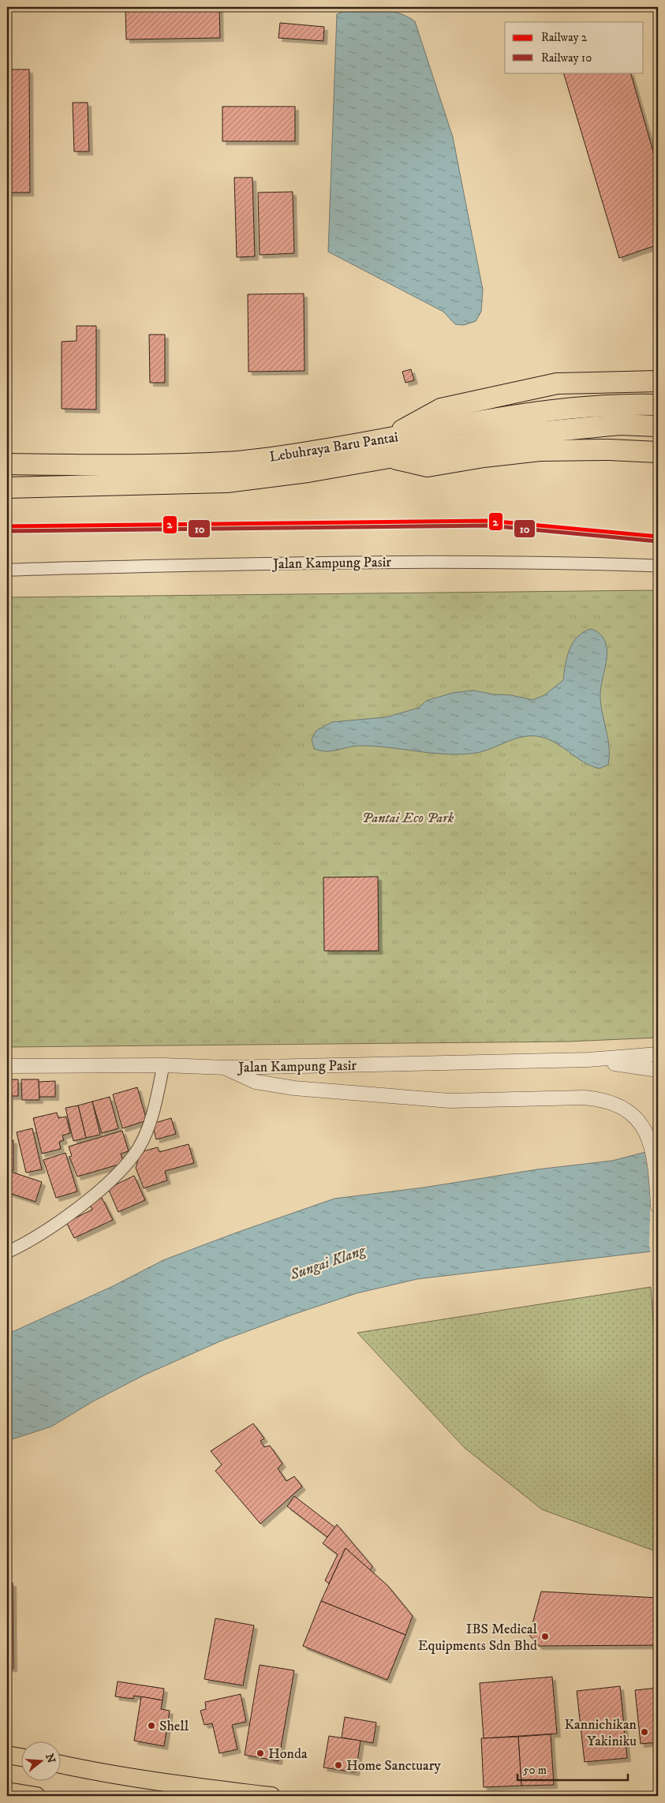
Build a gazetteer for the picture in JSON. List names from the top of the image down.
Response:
{
  "streets": {
    "highway": ["Lebuhraya Baru Pantai"],
    "street": ["Jalan Kampung Pasir"]
  },
  "water": ["Sungai Klang"],
  "parks": ["Pantai Eco Park"],
  "places": [
    "IBS Medical Equipments Sdn Bhd",
    "Shell",
    "Kannichikan Yakiniku",
    "Honda",
    "Home Sanctuary"
  ],
  "lines": ["rail line 2", "rail line 10"],
  "legend": ["Railway 2", "Railway 10"],
  "scale_bar": "50 m",
  "north": "right"
}
